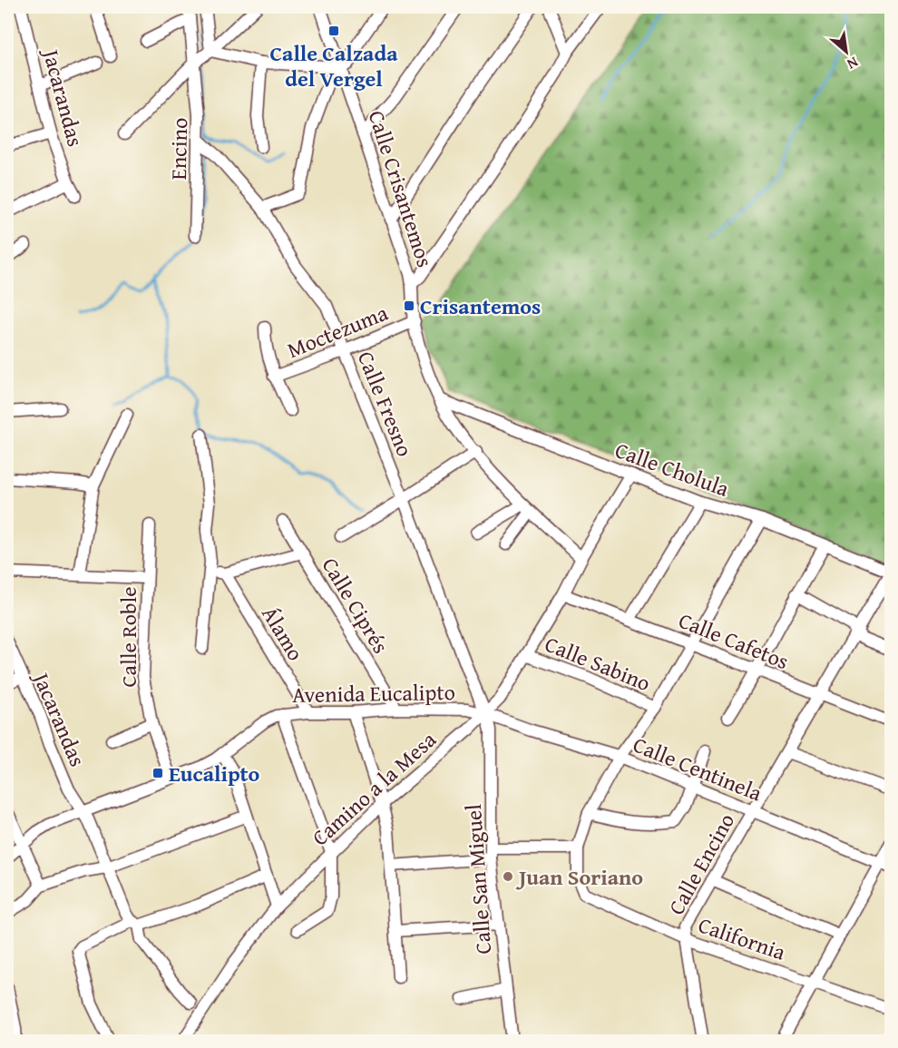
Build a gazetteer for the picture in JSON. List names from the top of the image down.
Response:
{
  "streets": {
    "street": [
      "Jacarandas",
      "Encino",
      "Calle Crisantemos",
      "Moctezuma",
      "Calle Fresno",
      "Calle Cholula",
      "Calle Ciprés",
      "Álamo",
      "Calle Roble",
      "Calle Cafetos",
      "Calle Sabino",
      "Avenida Eucalipto",
      "Calle Centinela",
      "Camino a la Mesa",
      "Calle Encino",
      "Calle San Miguel",
      "California"
    ]
  },
  "crossings": [
    ["Jacarandas", "Avenida Eucalipto"],
    ["Encino", "Calle Fresno"],
    ["Calle Crisantemos", "Moctezuma"],
    ["Calle Crisantemos", "Calle Cholula"],
    ["Calle Crisantemos", "Camino a la Mesa"],
    ["Moctezuma", "Calle Fresno"],
    ["Calle Fresno", "Avenida Eucalipto"],
    ["Calle Fresno", "Calle Centinela"],
    ["Calle Fresno", "Camino a la Mesa"],
    ["Calle Fresno", "Calle San Miguel"],
    ["Calle Cholula", "Calle Encino"],
    ["Calle Ciprés", "Avenida Eucalipto"],
    ["Álamo", "Avenida Eucalipto"],
    ["Calle Roble", "Avenida Eucalipto"],
    ["Calle Cafetos", "Camino a la Mesa"],
    ["Calle Cafetos", "Calle Encino"],
    ["Calle Sabino", "Camino a la Mesa"],
    ["Avenida Eucalipto", "Calle Centinela"],
    ["Avenida Eucalipto", "Camino a la Mesa"],
    ["Avenida Eucalipto", "Calle San Miguel"],
    ["Calle Centinela", "Camino a la Mesa"],
    ["Calle Centinela", "Calle Encino"],
    ["Calle Centinela", "Calle San Miguel"],
    ["Camino a la Mesa", "Calle San Miguel"],
    ["Calle Encino", "California"]
  ],
  "places": {
    "transit": ["Calle Calzada del Vergel", "Crisantemos", "Eucalipto"],
    "other": ["Juan Soriano"]
  },
  "north": "bottom right"
}
